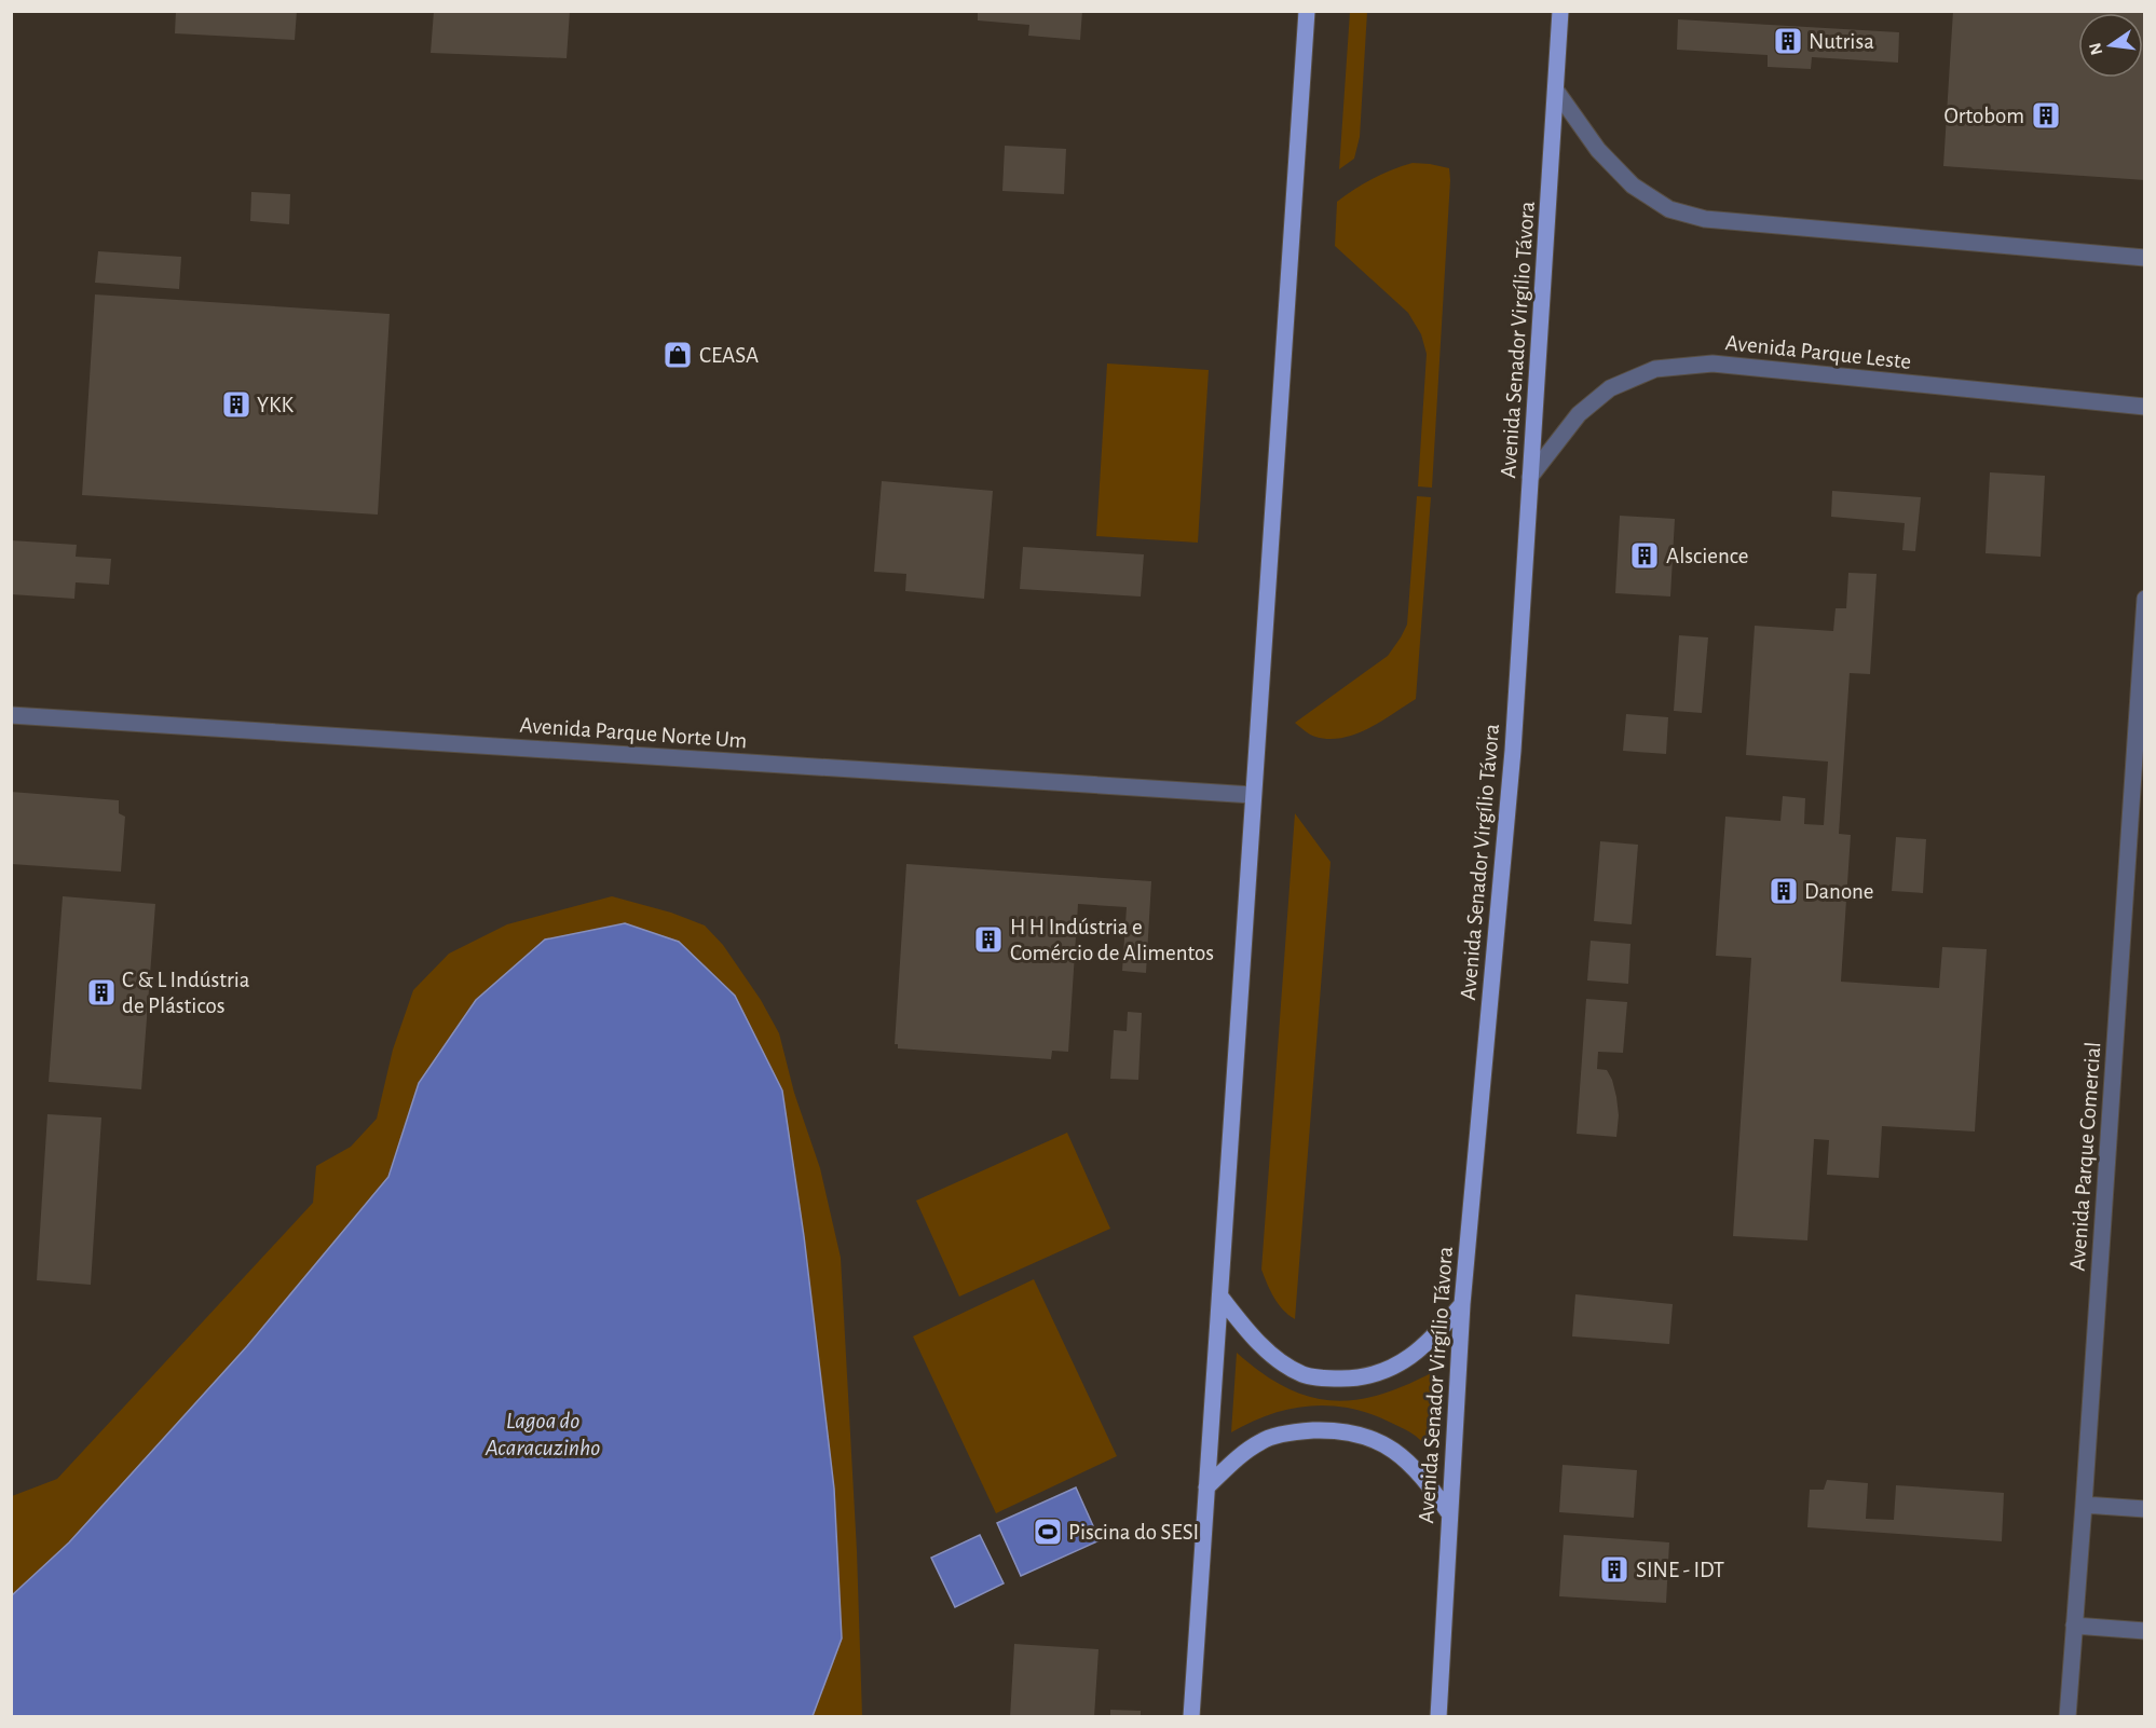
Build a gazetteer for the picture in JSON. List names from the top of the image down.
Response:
{
  "streets": {
    "main road": ["Avenida Senador Virgílio Távora"],
    "street": ["Avenida Parque Leste", "Avenida Parque Norte Um", "Avenida Parque Comercial"]
  },
  "crossings": [
    ["Avenida Senador Virgílio Távora", "Avenida Parque Leste"]
  ],
  "water": ["Lagoa do Acaracuzinho"],
  "places": {
    "building": [
      "Nutrisa",
      "Ortobom",
      "YKK",
      "Alscience",
      "Danone",
      "H H Indústria e Comércio de Alimentos",
      "C & L Indústria de Plásticos",
      "SINE - IDT"
    ],
    "shop": ["CEASA"],
    "sports": ["Piscina do SESI"]
  },
  "north": "left"
}
